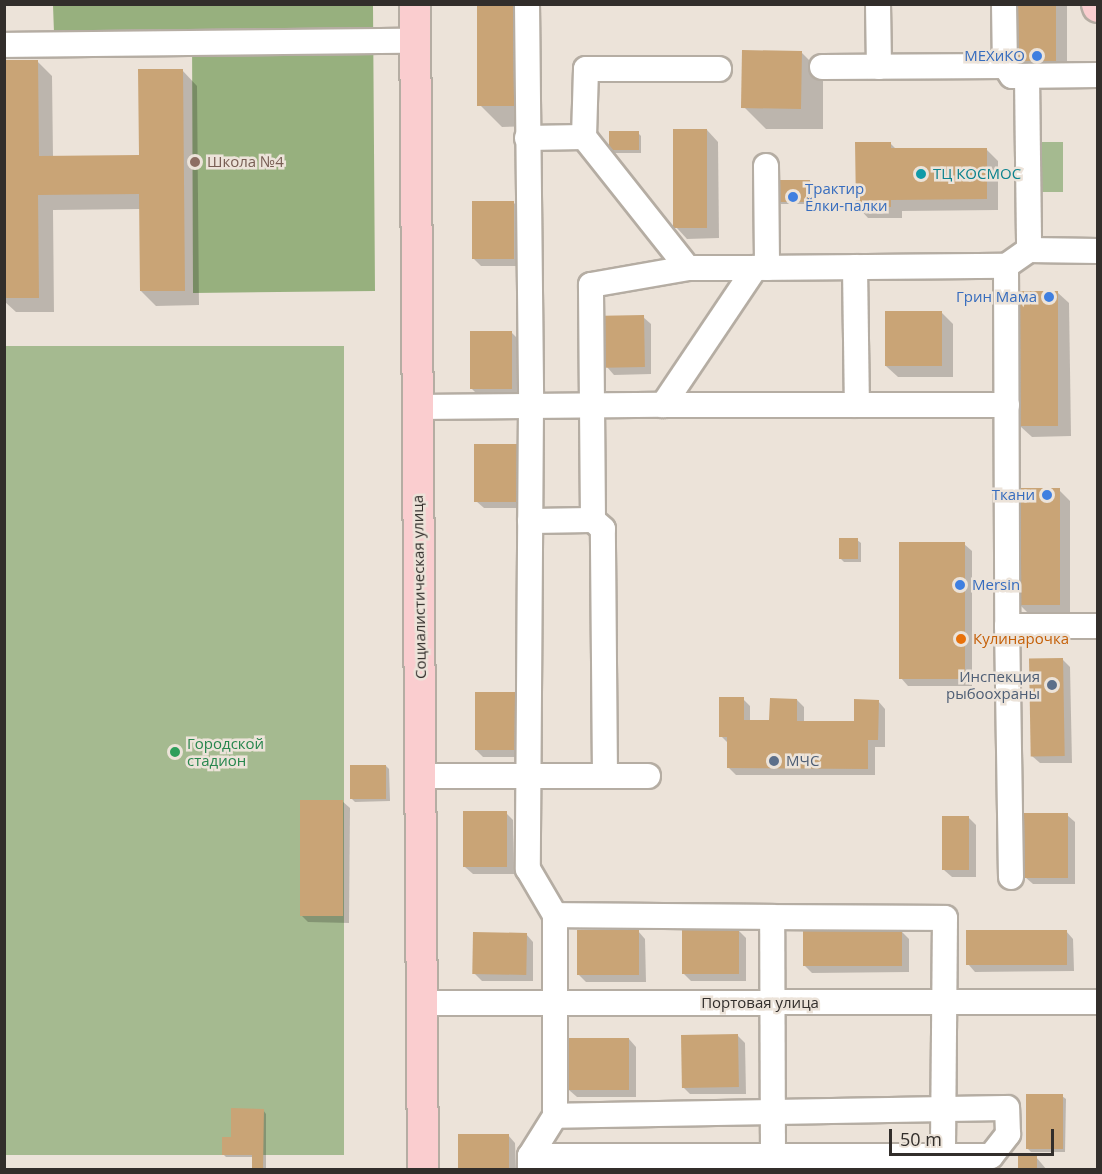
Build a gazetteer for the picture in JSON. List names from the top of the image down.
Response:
{
  "streets": {
    "main road": ["Социалистическая улица"],
    "street": ["Портовая улица"]
  },
  "crossings": [
    ["Социалистическая улица", "Портовая улица"]
  ],
  "places": [
    "МЕХиКО",
    "Школа №4",
    "ТЦ КОСМОС",
    "Трактир Ёлки-палки",
    "Грин Мама",
    "Ткани",
    "Mersin",
    "Кулинарочка",
    "Инспекция рыбоохраны",
    "Городской стадион",
    "МЧС"
  ],
  "scale_bar": "50 m"
}
